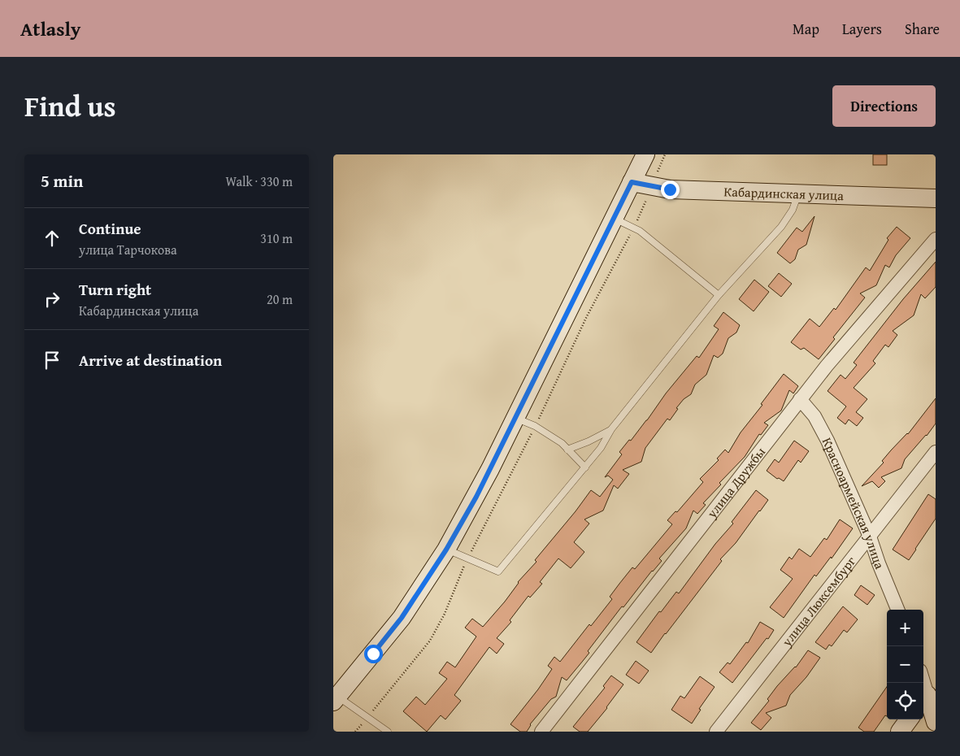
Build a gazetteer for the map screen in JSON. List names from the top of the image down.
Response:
{
  "streets": {
    "main road": ["Кабардинская улица"],
    "street": ["улица Дружбы", "Красноармейская улица", "улица Люксембург"]
  },
  "crossings": [
    ["улица Дружбы", "Красноармейская улица"],
    ["Красноармейская улица", "улица Люксембург"]
  ],
  "page": {
    "header": "Atlasly",
    "nav": ["Map", "Layers", "Share"],
    "title": "Find us",
    "buttons": "Directions",
    "heading": ["5 min", "Walk · 330 m"],
    "list": [
      ["Continue", "улица Тарчокова", "310 m"],
      ["Turn right", "Кабардинская улица", "20 m"],
      "Arrive at destination"
    ],
    "map_buttons": ["+", "−"]
  }
}
